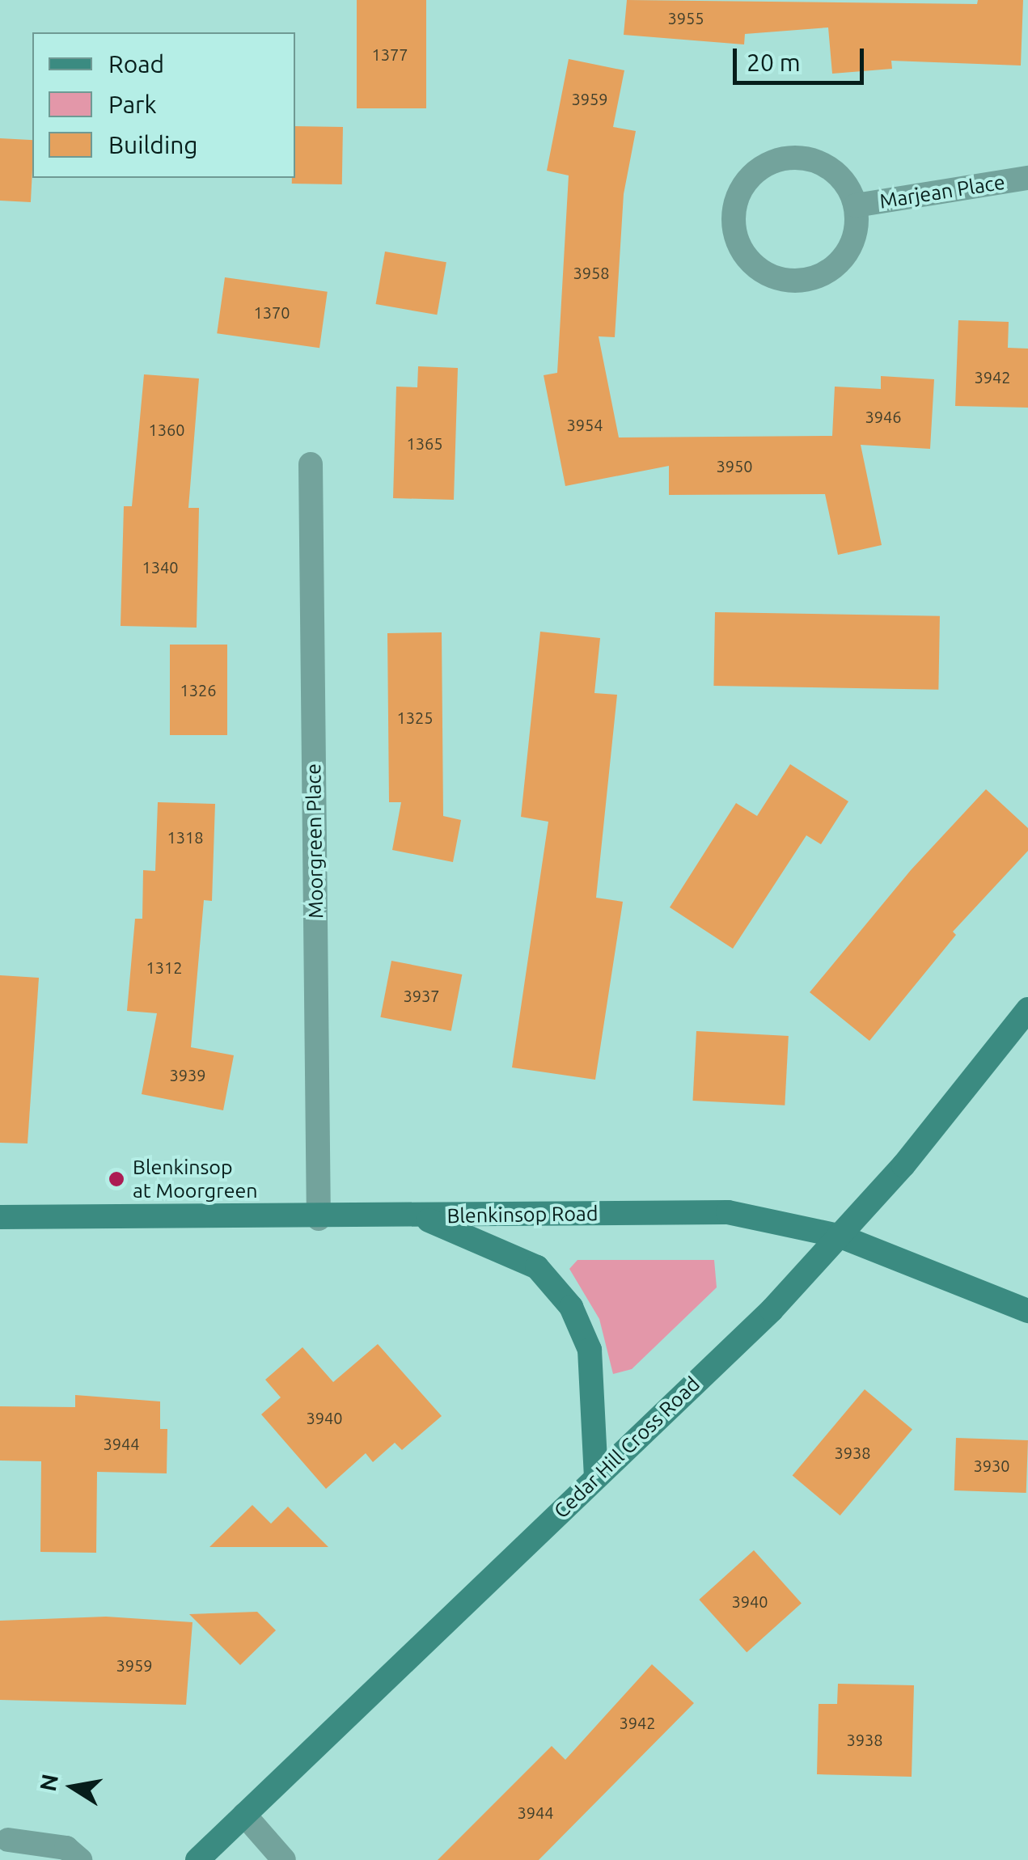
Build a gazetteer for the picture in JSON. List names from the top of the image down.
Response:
{
  "streets": {
    "street": [
      "Marjean Place",
      "Moorgreen Place",
      "Blenkinsop Road",
      "Cedar Hill Cross Road"
    ]
  },
  "crossings": [
    ["Moorgreen Place", "Blenkinsop Road"],
    ["Blenkinsop Road", "Cedar Hill Cross Road"]
  ],
  "places": ["Blenkinsop at Moorgreen"],
  "house_numbers": [
    "3955",
    "1377",
    "3959",
    "3958",
    "1370",
    "3942",
    "3946",
    "3954",
    "1360",
    "1365",
    "3950",
    "1340",
    "1326",
    "1325",
    "1318",
    "1312",
    "3937",
    "3939",
    "3940",
    "3944",
    "3938",
    "3930",
    "3940",
    "3959",
    "3942",
    "3938",
    "3944"
  ],
  "legend": ["Road", "Park", "Building"],
  "scale_bar": "20 m",
  "north": "left"
}
